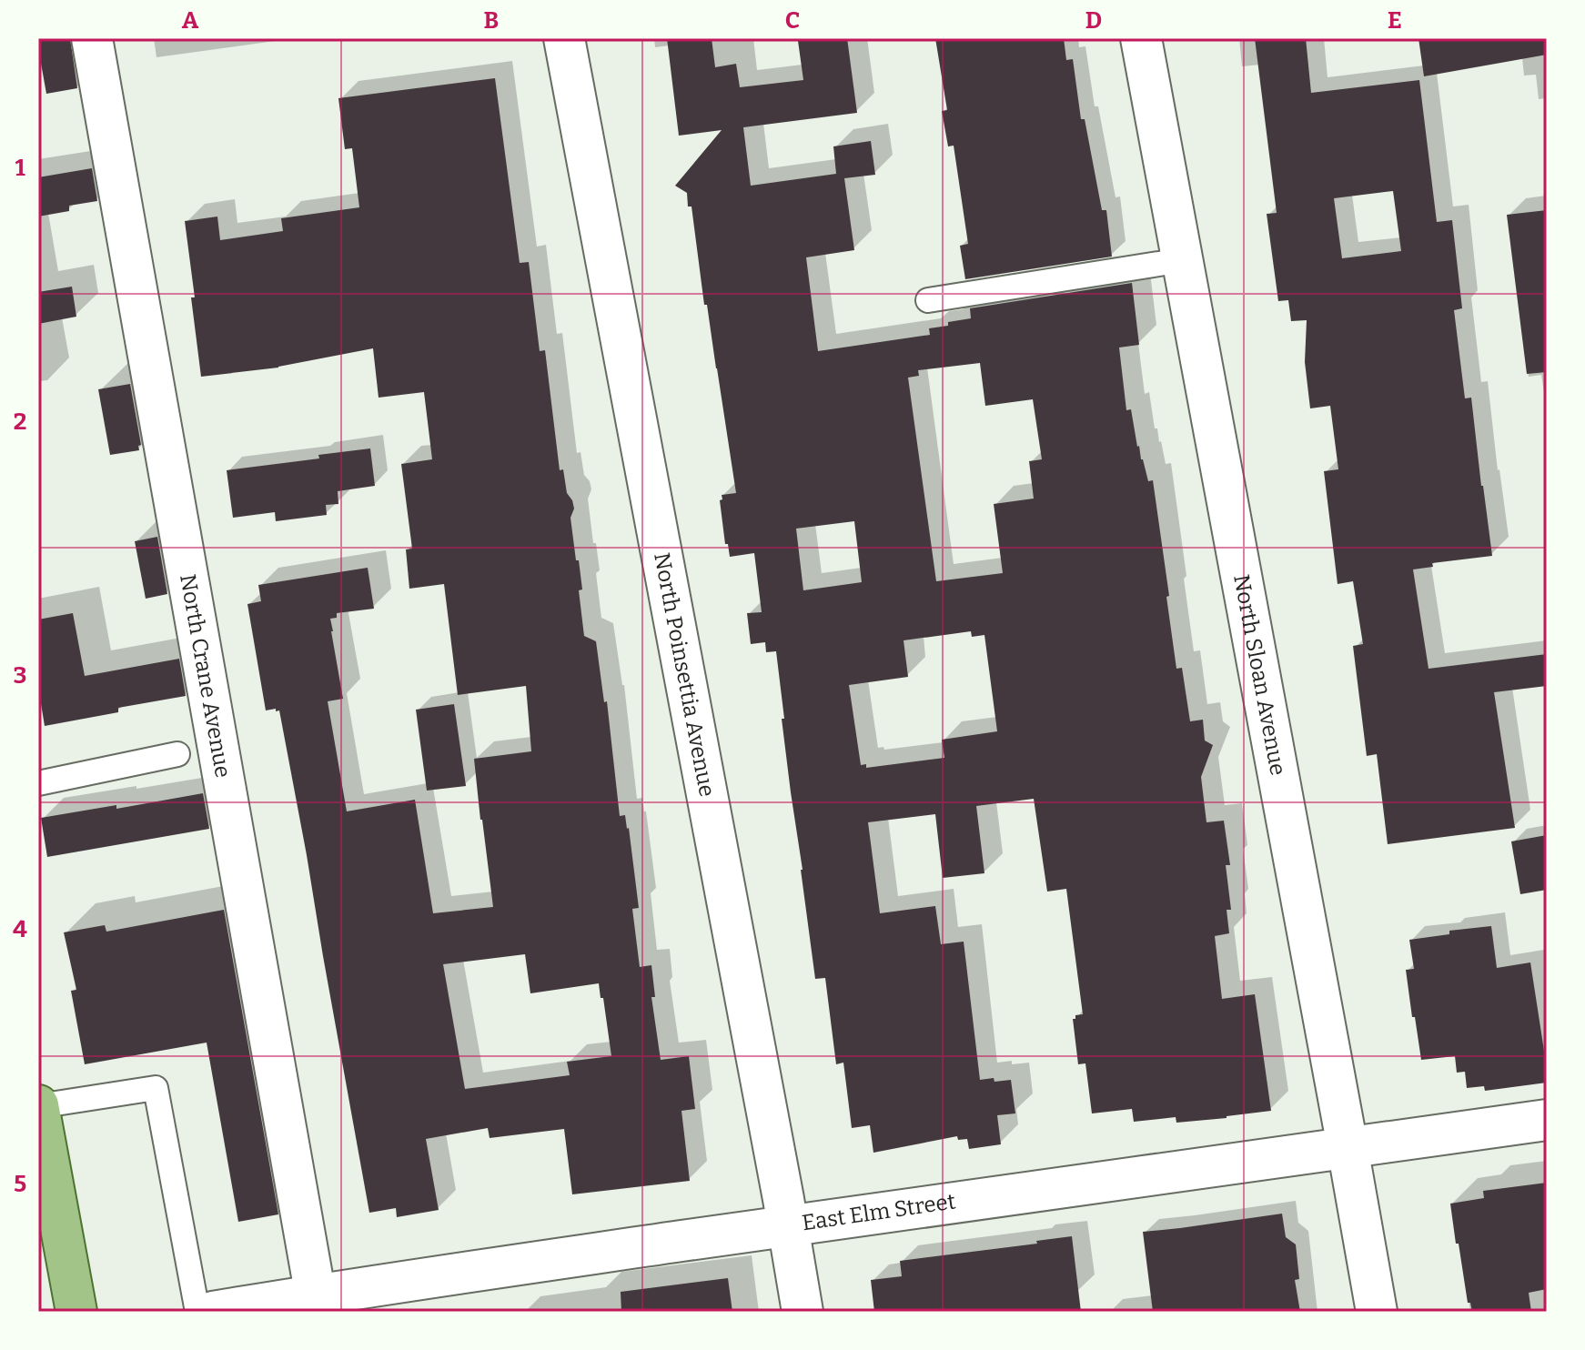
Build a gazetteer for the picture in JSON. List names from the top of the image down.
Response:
{
  "streets": {
    "street": [
      "North Crane Avenue",
      "North Poinsettia Avenue",
      "North Sloan Avenue",
      "East Elm Street"
    ]
  },
  "crossings": [
    ["North Crane Avenue", "East Elm Street"],
    ["North Poinsettia Avenue", "East Elm Street"],
    ["North Sloan Avenue", "East Elm Street"]
  ],
  "grid": {
    "columns": [
      "A",
      "B",
      "C",
      "D",
      "E"
    ],
    "rows": [
      "1",
      "2",
      "3",
      "4",
      "5"
    ]
  }
}
